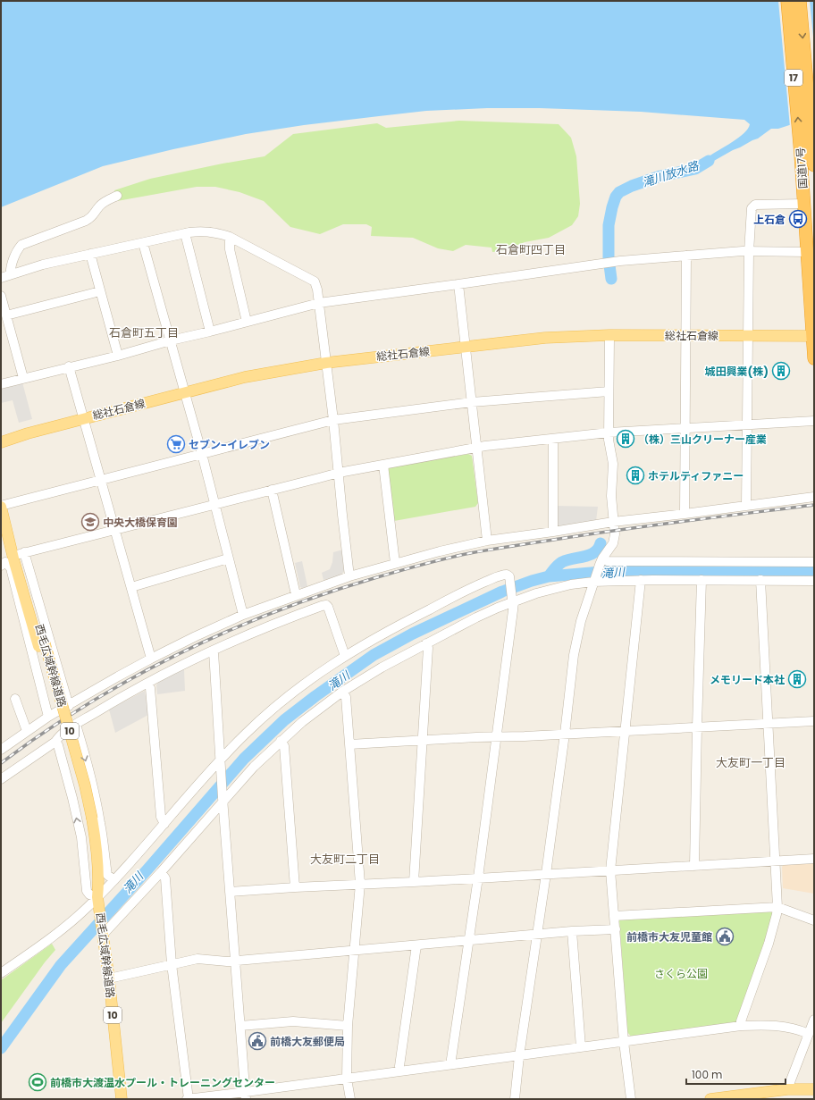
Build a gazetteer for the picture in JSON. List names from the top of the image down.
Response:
{
  "streets": {
    "highway": ["17", "国道17号"],
    "main road": ["総社石倉線", "西毛広域幹線道路", "10"]
  },
  "crossings": [
    ["17", "国道17号"],
    ["17", "総社石倉線"],
    ["国道17号", "総社石倉線"]
  ],
  "districts": [
    "石倉町四丁目",
    "石倉町五丁目",
    "大友町一丁目",
    "大友町二丁目"
  ],
  "water": ["滝川放水路", "滝川"],
  "parks": ["さくら公園"],
  "places": {
    "bus stop": ["上石倉"],
    "building": [
      "城田興業(株)",
      "（株）三山クリーナー産業",
      "ホテルティファニー",
      "メモリード本社"
    ],
    "supermarket": ["セブン-イレブン"],
    "school or university": ["中央大橋保育園"],
    "public building": ["前橋市大友児童館", "前橋大友郵便局"],
    "sports": ["前橋市大渡温水プール・トレーニングセンター"]
  },
  "scale_bar": "100 m"
}
